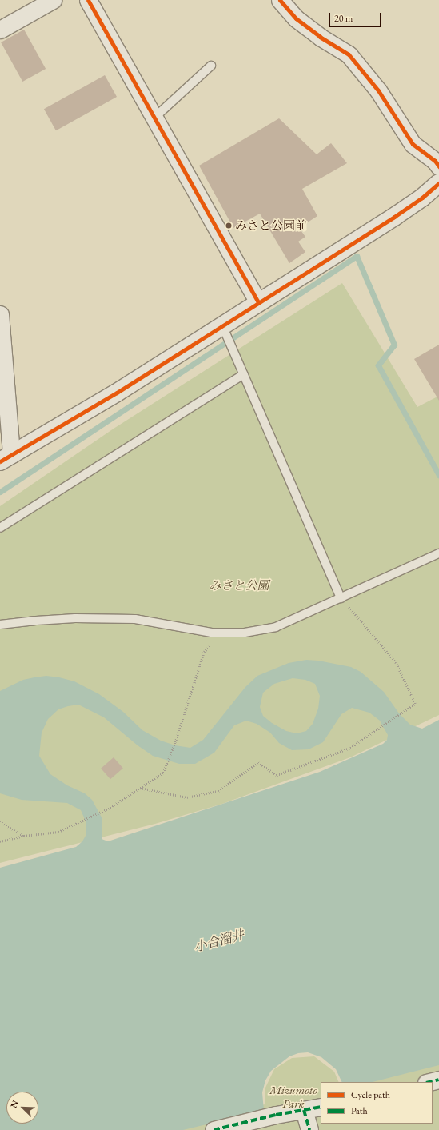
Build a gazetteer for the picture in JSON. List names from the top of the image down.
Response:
{
  "water": ["小合溜井"],
  "parks": ["みさと公園", "Mizumoto Park"],
  "places": ["みさと公園前"],
  "legend": ["Cycle path", "Path"],
  "scale_bar": "20 m",
  "north": "top left"
}
